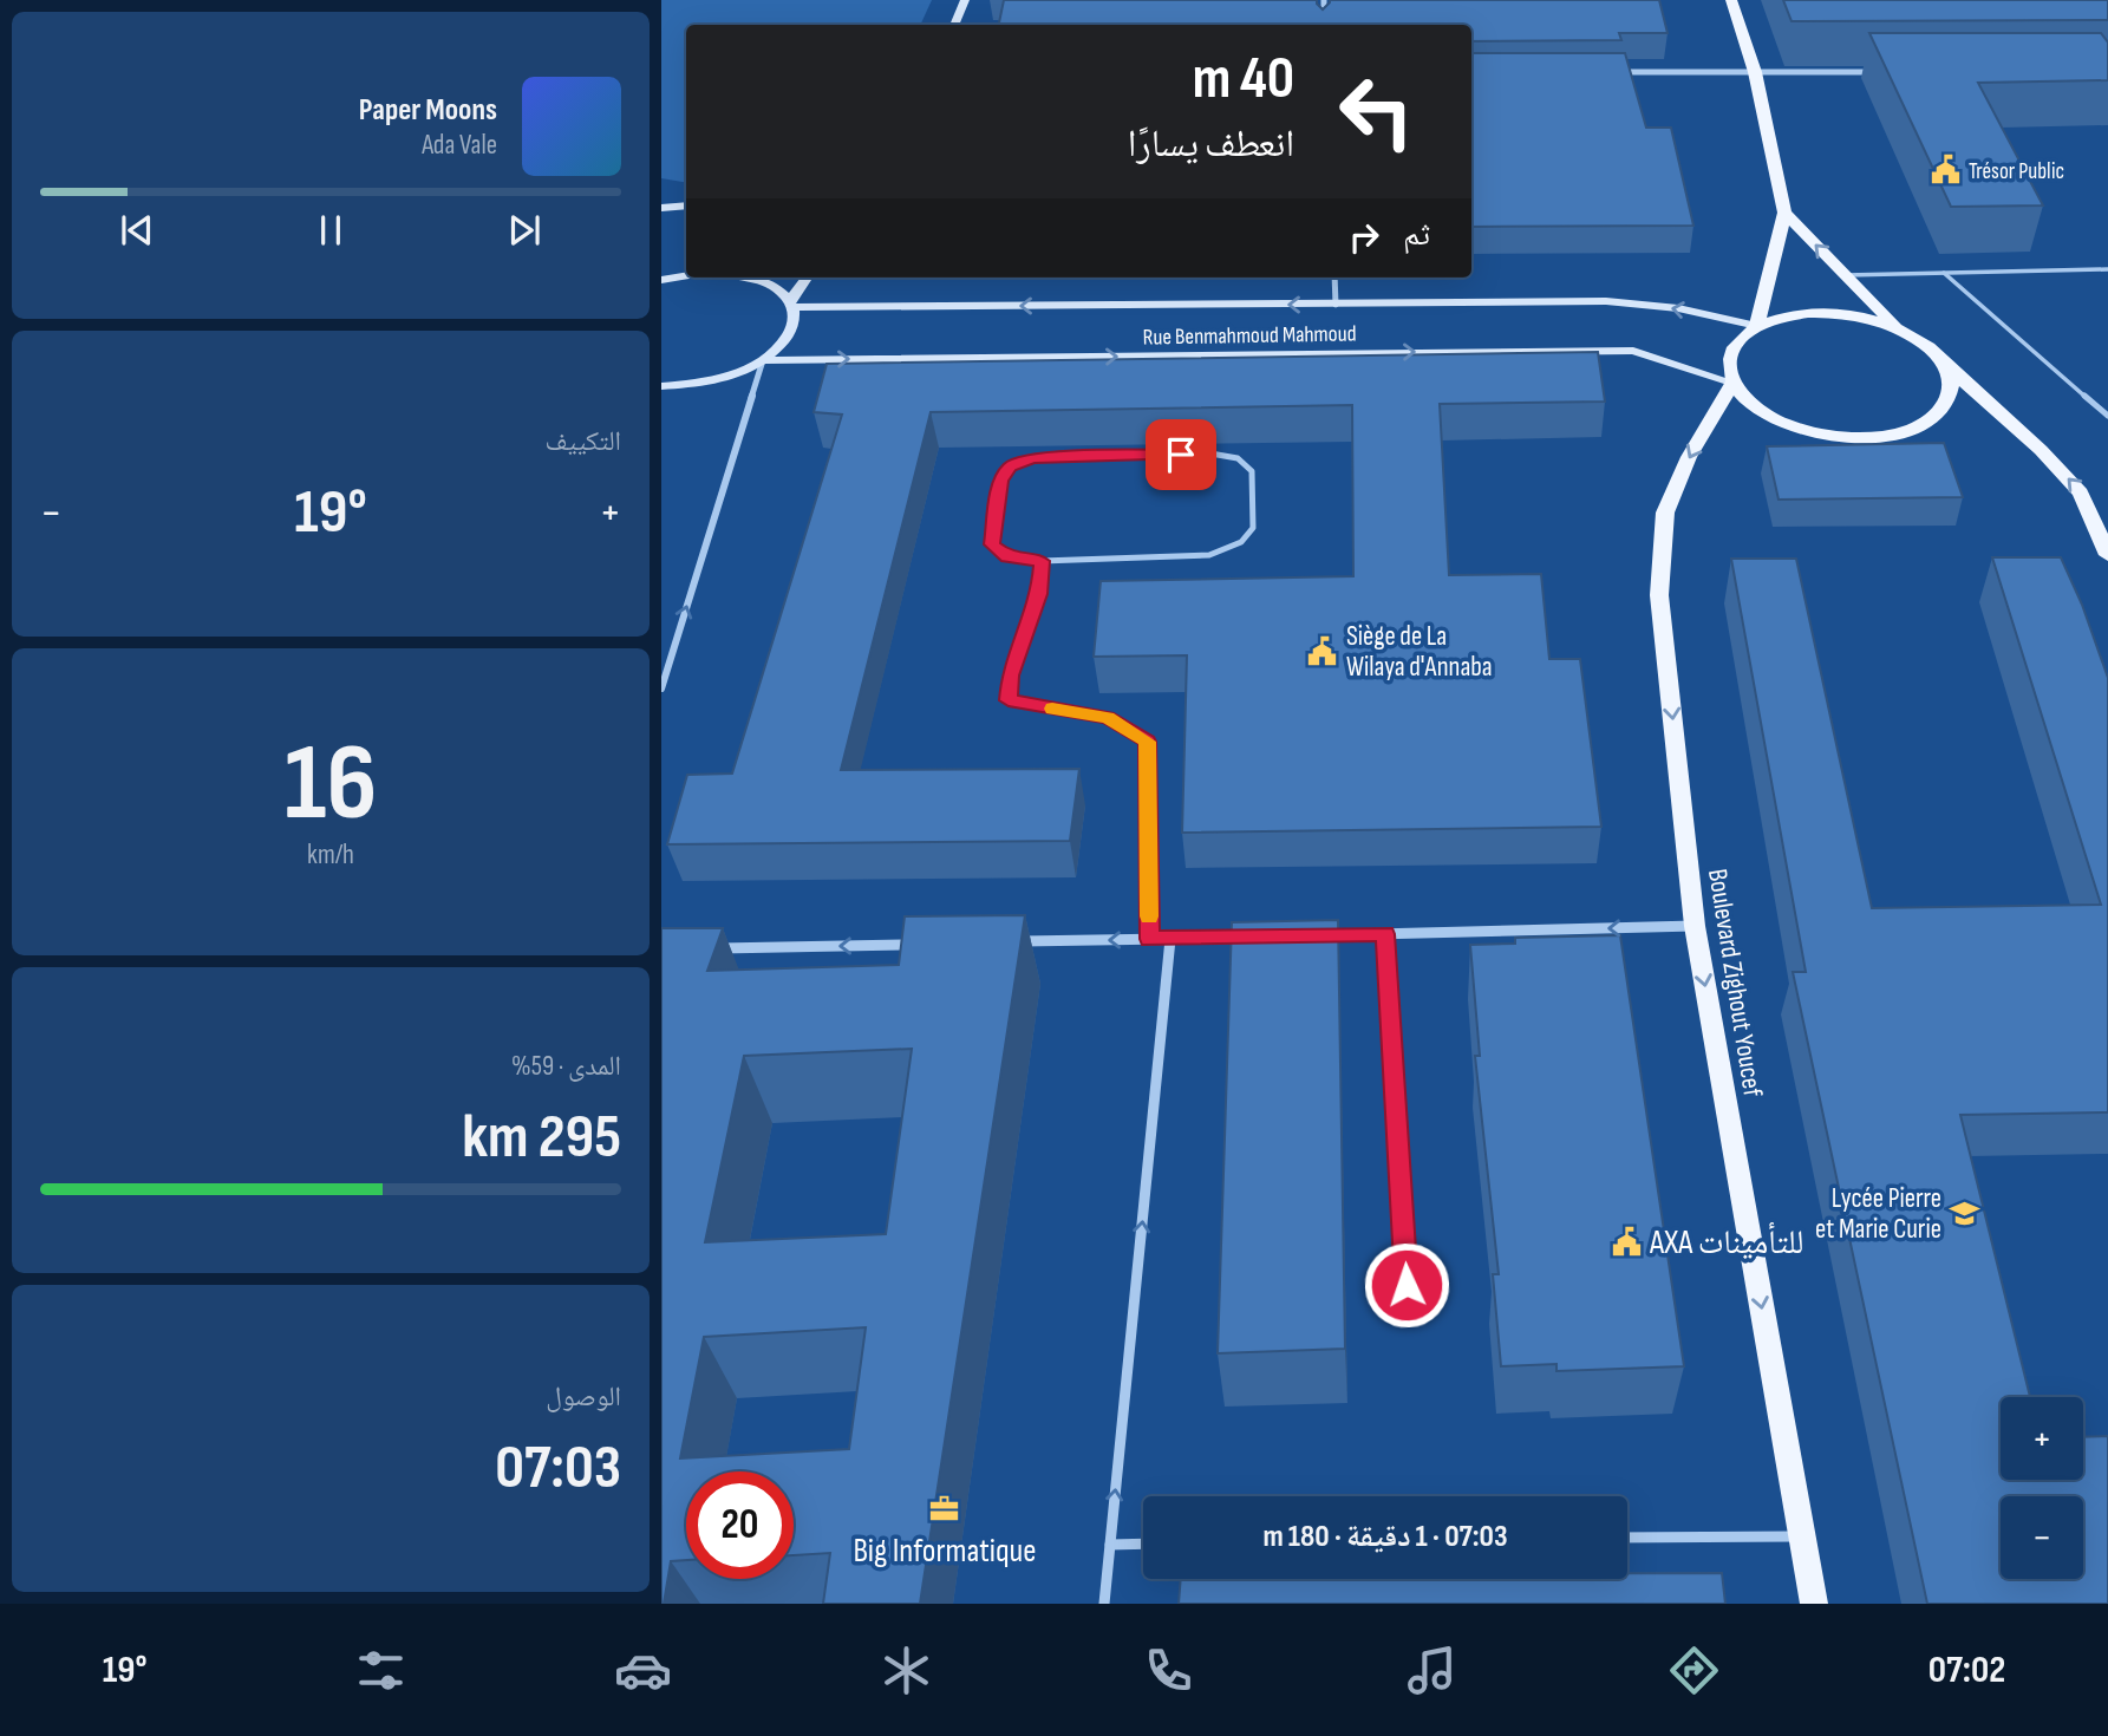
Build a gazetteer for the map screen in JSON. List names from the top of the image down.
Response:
{
  "streets": {
    "main road": ["Rue Benmahmoud Mahmoud", "Boulevard Zighout Youcef"]
  },
  "crossings": [
    ["Rue Benmahmoud Mahmoud", "Boulevard Zighout Youcef"]
  ],
  "one_way": ["Boulevard Zighout Youcef"],
  "places": {
    "public building": ["Trésor Public", "Siège de La Wilaya d'Annaba", "AXA للتأمينات"],
    "school or university": ["Lycée Pierre et Marie Curie"],
    "office": ["Big Informatique"]
  },
  "page": {
    "turn": ["40 m", "انعطف يسارًا"],
    "song": ["Paper Moons", "Ada Vale"],
    "then": "ثم",
    "tile": [
      "التكييف",
      ["16", "km/h"],
      ["المدى · 59%", "295 km"],
      ["الوصول", "07:03"]
    ],
    "heat": ["−", "19°", "+"],
    "map_buttons": ["+", "−"],
    "limit": "20",
    "trip": "07:03 · 1 دقيقة · 180 m",
    "tabs": ["07:02", "19°"]
  }
}
